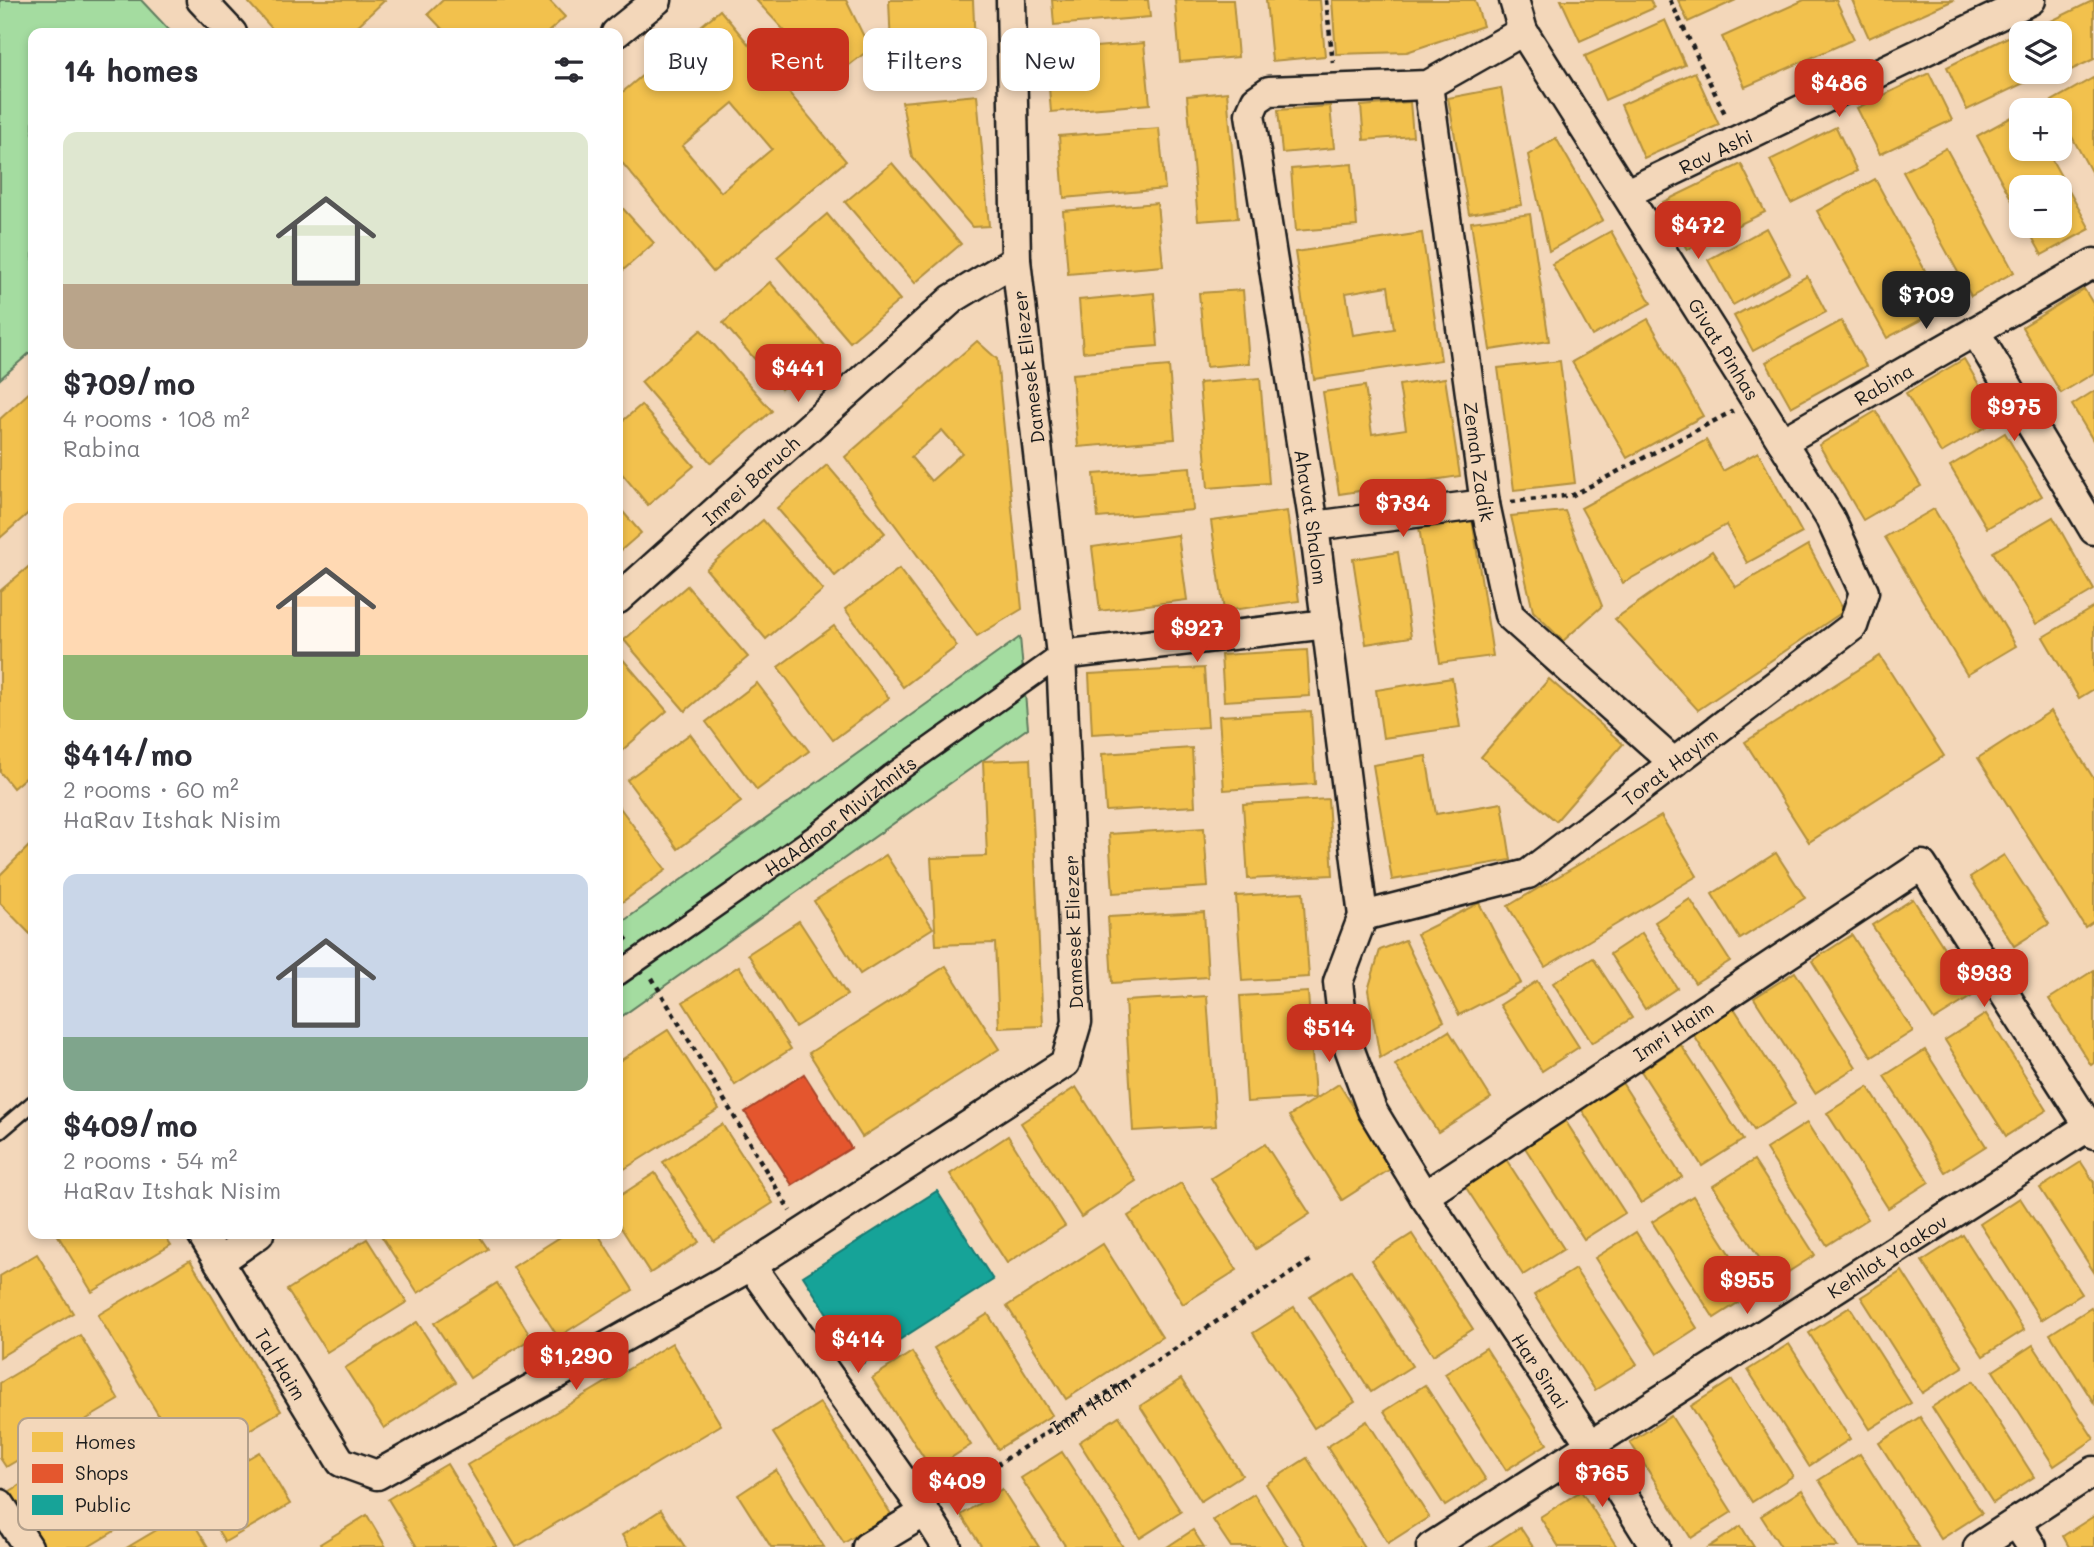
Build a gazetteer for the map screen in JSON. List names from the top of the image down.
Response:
{
  "streets": {
    "street": [
      "Rav Ashi",
      "Givat Pinhas",
      "Damesek Eliezer",
      "Rabina",
      "Zemah Zadik",
      "Imrei Baruch",
      "Ahavat Shalom",
      "Torat Hayim",
      "HaAdmor Mivizhnits",
      "Imri Haim",
      "Kehilot Yaakov",
      "Tal Haim",
      "Har Sinai"
    ]
  },
  "crossings": [
    ["Rav Ashi", "Givat Pinhas"],
    ["Givat Pinhas", "Rabina"],
    ["Givat Pinhas", "Ahavat Shalom"],
    ["Givat Pinhas", "Torat Hayim"],
    ["Damesek Eliezer", "Imrei Baruch"],
    ["Damesek Eliezer", "HaAdmor Mivizhnits"],
    ["Damesek Eliezer", "Tal Haim"],
    ["Zemah Zadik", "Ahavat Shalom"],
    ["Zemah Zadik", "Torat Hayim"],
    ["Ahavat Shalom", "Torat Hayim"],
    ["Ahavat Shalom", "Imri Haim"],
    ["Ahavat Shalom", "Har Sinai"],
    ["Imri Haim", "Kehilot Yaakov"],
    ["Imri Haim", "Har Sinai"],
    ["Kehilot Yaakov", "Har Sinai"]
  ],
  "legend": ["Homes", "Shops", "Public"],
  "page": {
    "map_buttons": ["+", "−"],
    "chip": [
      "Buy",
      "Rent",
      "Filters",
      "New"
    ],
    "heading": "14 homes",
    "price": [
      "$486",
      "$472",
      "$709",
      "$441",
      "$975",
      "$734",
      "$927",
      "$933",
      "$514",
      "$955",
      "$414",
      "$1,290",
      "$765",
      "$409"
    ],
    "list": [
      {
        "name": "$709/mo",
        "note": "4 rooms · 108 m² · Rabina"
      },
      {
        "name": "$414/mo",
        "note": "2 rooms · 60 m² · HaRav Itshak Nisim"
      },
      {
        "name": "$409/mo",
        "note": "2 rooms · 54 m² · HaRav Itshak Nisim"
      }
    ]
  }
}
